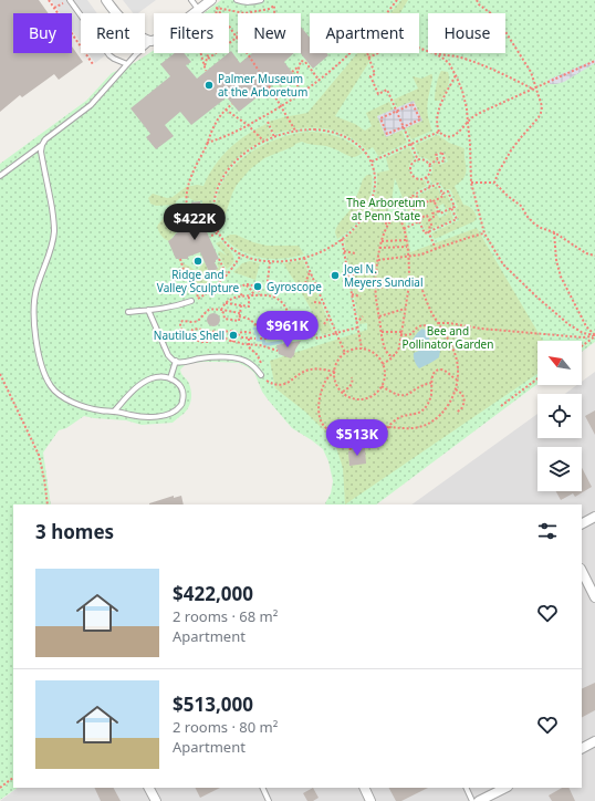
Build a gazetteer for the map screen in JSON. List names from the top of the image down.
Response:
{
  "parks": ["The Arboretum at Penn State", "Bee and Pollinator Garden"],
  "places": [
    "Palmer Museum at the Arboretum",
    "Ridge and Valley Sculpture",
    "Joel N. Meyers Sundial",
    "Gyroscope",
    "Nautilus Shell"
  ],
  "north": "top left",
  "page": {
    "chip": [
      "Buy",
      "Rent",
      "Filters",
      "New",
      "Apartment",
      "House"
    ],
    "price": ["$422K", "$961K", "$513K"],
    "heading": "3 homes",
    "list": [
      {
        "name": "$422,000",
        "note": "2 rooms · 68 m² · Apartment"
      },
      {
        "name": "$513,000",
        "note": "2 rooms · 80 m² · Apartment"
      }
    ]
  }
}
